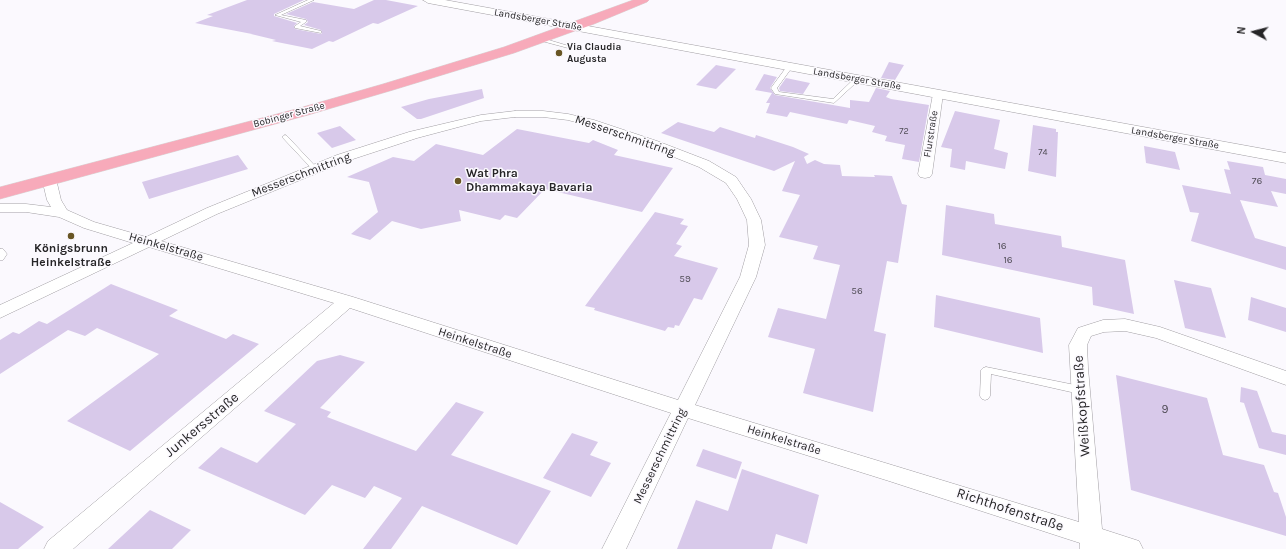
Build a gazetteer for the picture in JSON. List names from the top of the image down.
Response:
{
  "streets": {
    "main road": ["Bobinger Straße"],
    "street": [
      "Landsberger Straße",
      "Flurstraße",
      "Messerschmittring",
      "Heinkelstraße",
      "Weißkopfstraße",
      "Junkersstraße",
      "Richthofenstraße"
    ]
  },
  "crossings": [
    ["Landsberger Straße", "Bobinger Straße"],
    ["Landsberger Straße", "Flurstraße"],
    ["Messerschmittring", "Heinkelstraße"],
    ["Heinkelstraße", "Junkersstraße"],
    ["Heinkelstraße", "Richthofenstraße"],
    ["Weißkopfstraße", "Richthofenstraße"]
  ],
  "places": ["Via Claudia Augusta", "Wat Phra Dhammakaya Bavaria", "Königsbrunn Heinkelstraße"],
  "house_numbers": [
    "72",
    "74",
    "76",
    "16",
    "16",
    "59",
    "56",
    "9"
  ],
  "north": "left"
}
